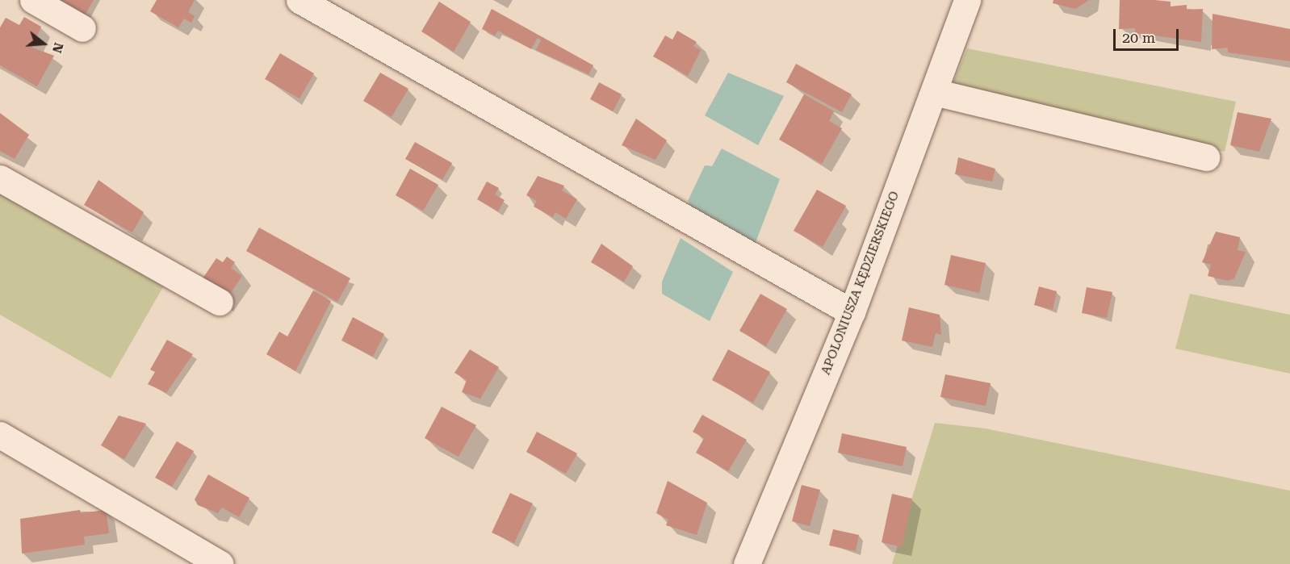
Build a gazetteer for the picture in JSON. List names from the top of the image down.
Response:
{
  "streets": {
    "street": ["APOLONIUSZA KĘDZIERSKIEGO"]
  },
  "scale_bar": "20 m",
  "north": "right"
}
